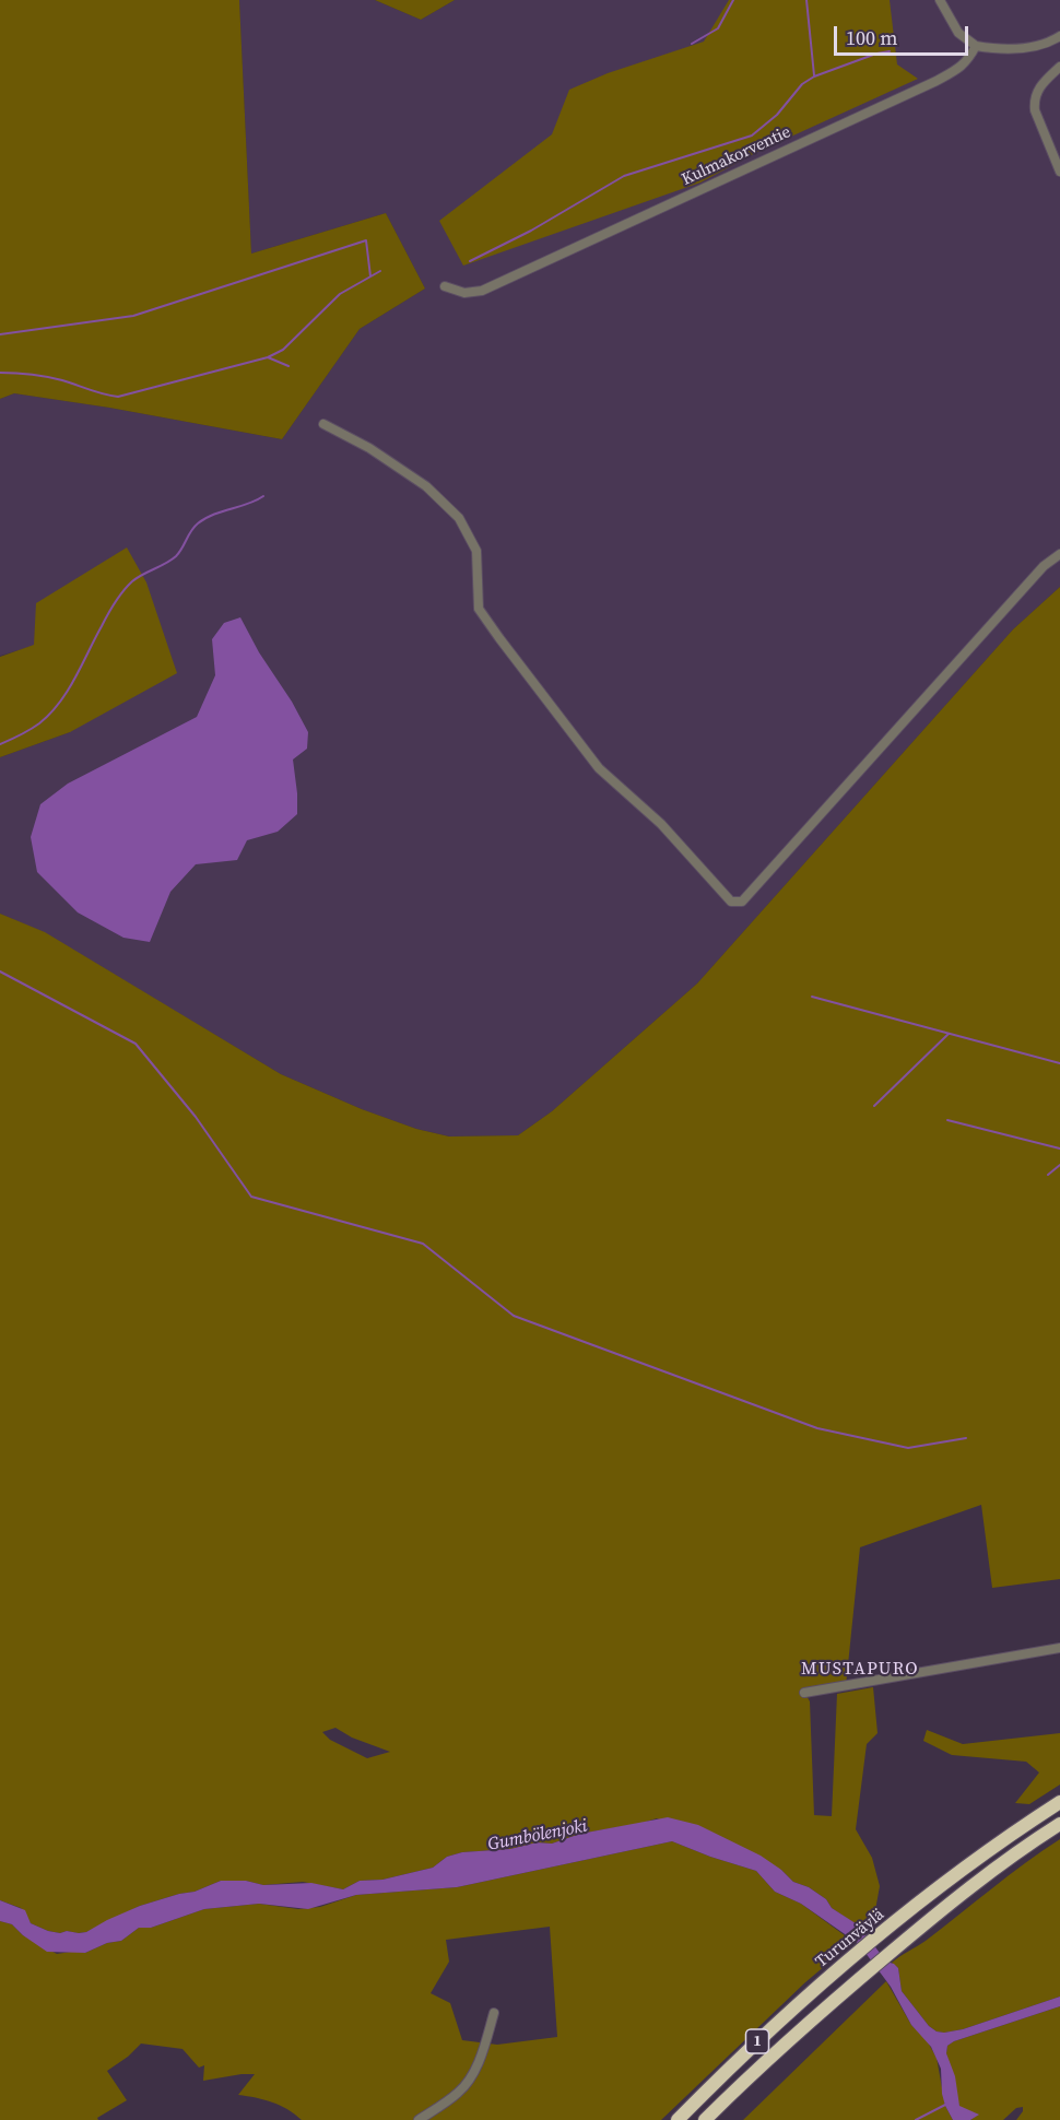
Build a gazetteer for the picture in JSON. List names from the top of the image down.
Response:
{
  "streets": {
    "highway": ["Turunväylä", "1"],
    "street": ["Kulmakorventie"]
  },
  "districts": ["MUSTAPURO"],
  "water": ["Gumbölenjoki"],
  "scale_bar": "100 m"
}
